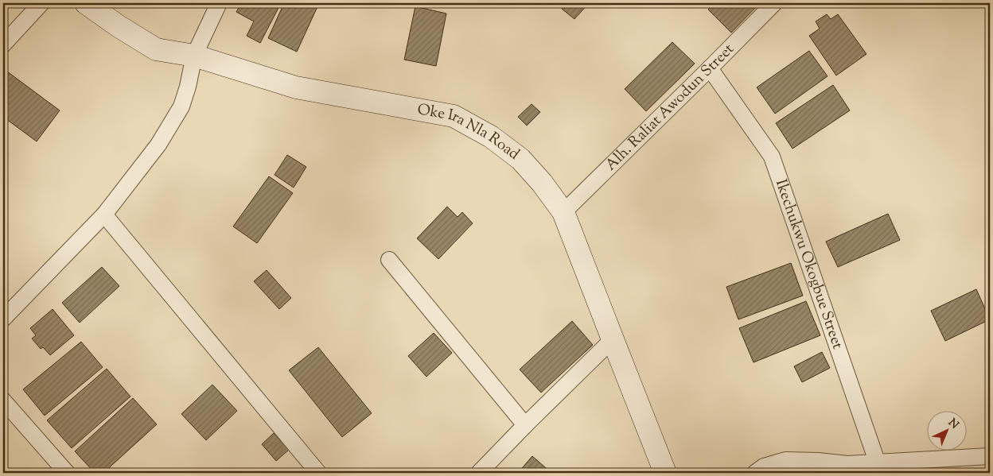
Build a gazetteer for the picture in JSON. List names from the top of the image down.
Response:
{
  "streets": {
    "street": ["Alh. Raliat Awodun Street", "Oke Ira Nla Road", "Ikechukwu Okogbue Street"]
  },
  "crossings": [
    ["Alh. Raliat Awodun Street", "Oke Ira Nla Road"],
    ["Alh. Raliat Awodun Street", "Ikechukwu Okogbue Street"]
  ],
  "north": "top right"
}
